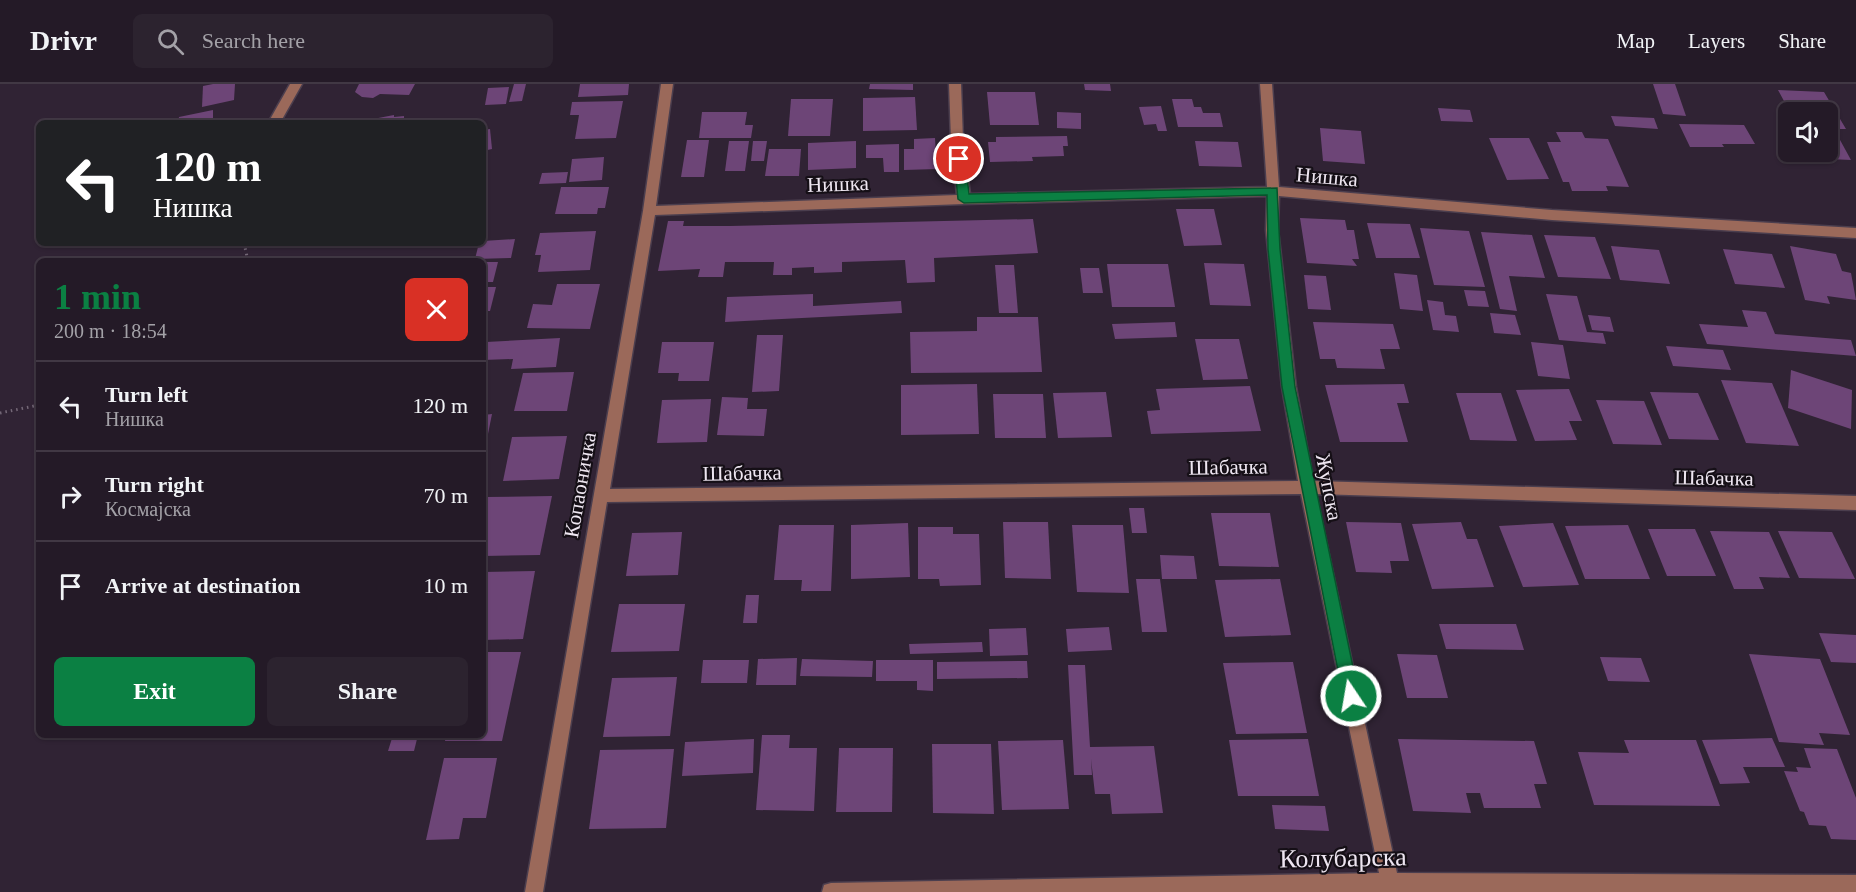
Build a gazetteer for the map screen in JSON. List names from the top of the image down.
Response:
{
  "streets": {
    "street": [
      "Нишка",
      "Шабачка",
      "Копаоничка",
      "Жупска",
      "Колубарска"
    ]
  },
  "crossings": [
    ["Нишка", "Копаоничка"],
    ["Нишка", "Жупска"],
    ["Шабачка", "Копаоничка"],
    ["Шабачка", "Жупска"],
    ["Жупска", "Колубарска"]
  ],
  "page": {
    "header": "Drivr",
    "search": "Search here",
    "nav": ["Map", "Layers", "Share"],
    "turn": ["120 m", "Нишка"],
    "heading": ["1 min", "200 m · 18:54"],
    "list": [
      {
        "name": "Turn left",
        "note": "Нишка",
        "value": "120 m"
      },
      {
        "name": "Turn right",
        "note": "Космајска",
        "value": "70 m"
      },
      {
        "name": "Arrive at destination",
        "value": "10 m"
      }
    ],
    "buttons": ["Exit", "Share"]
  }
}
